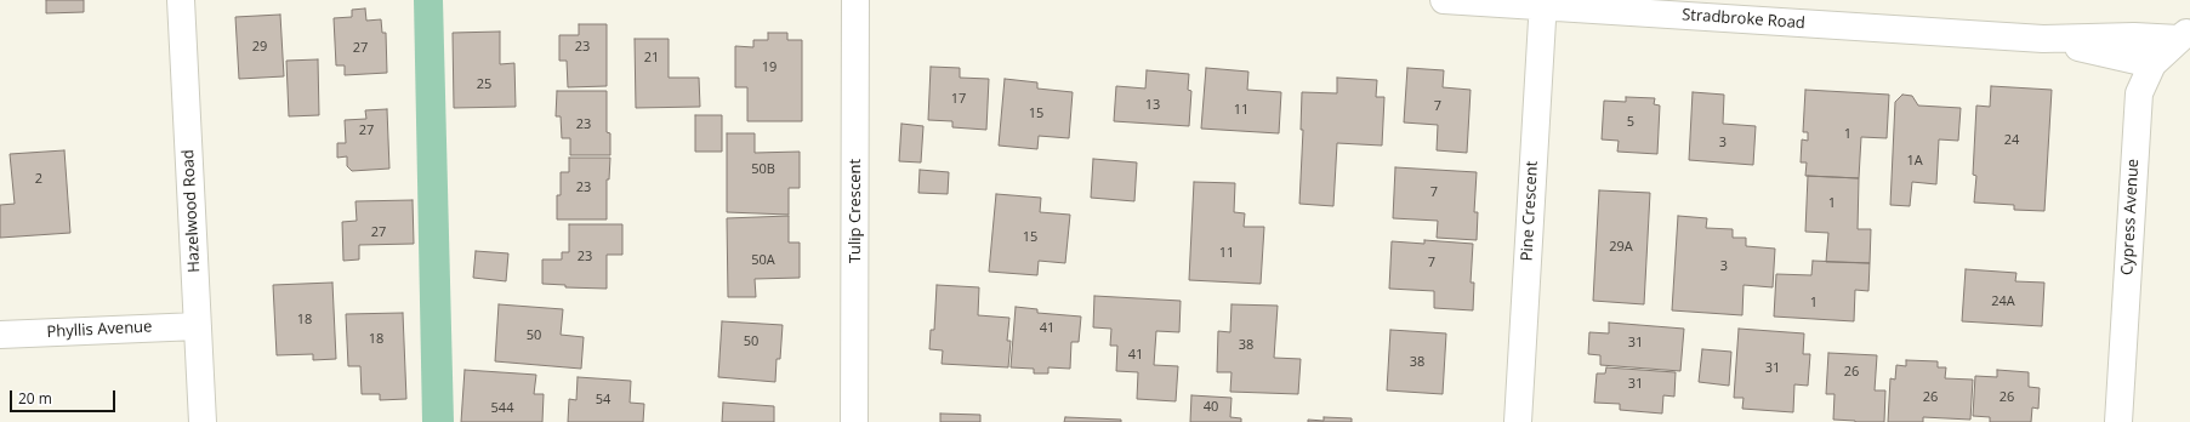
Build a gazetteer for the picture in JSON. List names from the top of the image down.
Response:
{
  "streets": {
    "street": [
      "Stradbroke Road",
      "Hazelwood Road",
      "Tulip Crescent",
      "Pine Crescent",
      "Cypress Avenue",
      "Phyllis Avenue"
    ]
  },
  "crossings": [
    ["Stradbroke Road", "Pine Crescent"],
    ["Stradbroke Road", "Cypress Avenue"],
    ["Hazelwood Road", "Phyllis Avenue"]
  ],
  "house_numbers": [
    "29",
    "23",
    "27",
    "21",
    "19",
    "25",
    "17",
    "13",
    "7",
    "11",
    "15",
    "5",
    "23",
    "27",
    "1",
    "24",
    "3",
    "1A",
    "50B",
    "2",
    "23",
    "7",
    "1",
    "27",
    "15",
    "29A",
    "11",
    "23",
    "50A",
    "7",
    "3",
    "24A",
    "1",
    "18",
    "41",
    "50",
    "18",
    "50",
    "31",
    "38",
    "41",
    "38",
    "31",
    "26",
    "31",
    "26",
    "26",
    "54",
    "40",
    "544"
  ],
  "scale_bar": "20 m"
}
